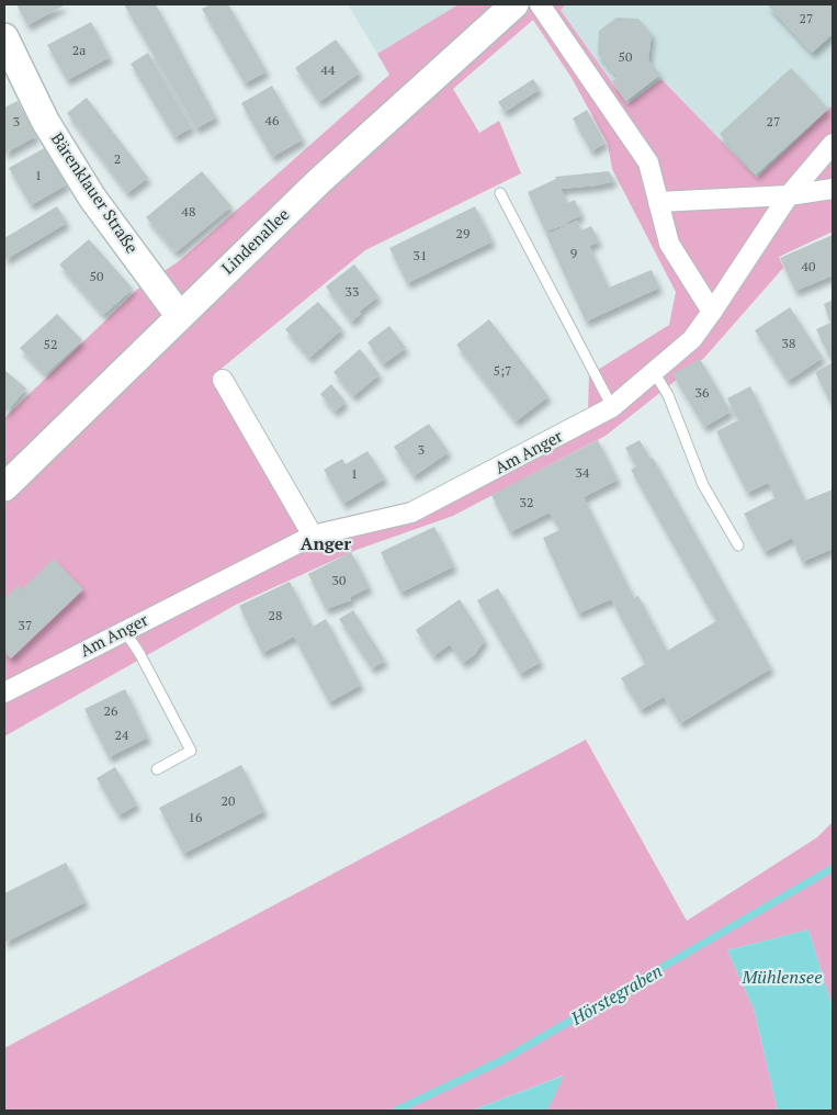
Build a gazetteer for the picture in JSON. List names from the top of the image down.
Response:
{
  "streets": {
    "main road": ["Bärenklauer Straße", "Lindenallee"],
    "street": ["Am Anger"]
  },
  "crossings": [
    ["Bärenklauer Straße", "Lindenallee"]
  ],
  "districts": ["Anger"],
  "water": ["Mühlensee", "Hörstegraben"],
  "house_numbers": [
    "27",
    "2a",
    "50",
    "44",
    "46",
    "3",
    "27",
    "2",
    "1",
    "48",
    "29",
    "9",
    "31",
    "40",
    "50",
    "33",
    "38",
    "52",
    "5;7",
    "36",
    "3",
    "34",
    "1",
    "32",
    "30",
    "28",
    "37",
    "26",
    "24",
    "20",
    "16"
  ]
}
